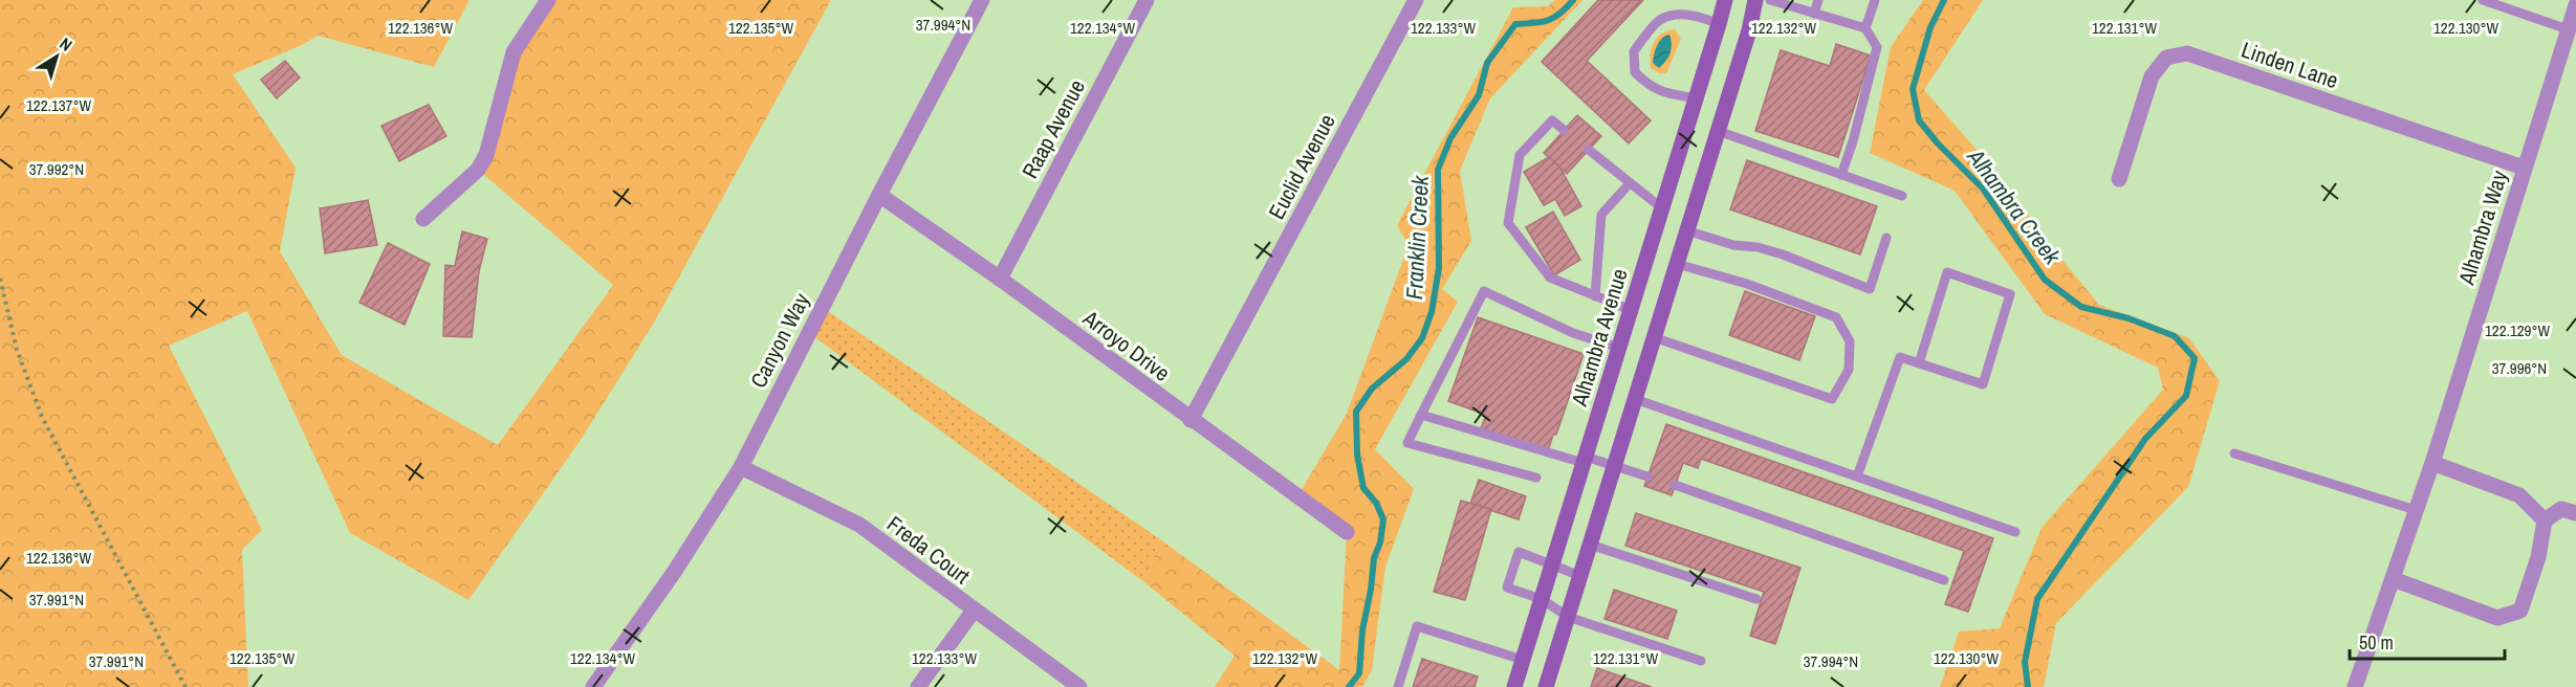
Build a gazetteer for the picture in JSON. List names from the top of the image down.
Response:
{
  "streets": {
    "main road": ["Alhambra Avenue"],
    "street": [
      "Linden Lane",
      "Raap Avenue",
      "Euclid Avenue",
      "Alhambra Way",
      "Canyon Way",
      "Arroyo Drive",
      "Freda Court"
    ]
  },
  "crossings": [
    ["Linden Lane", "Alhambra Way"],
    ["Raap Avenue", "Arroyo Drive"],
    ["Euclid Avenue", "Arroyo Drive"],
    ["Canyon Way", "Arroyo Drive"],
    ["Canyon Way", "Freda Court"]
  ],
  "water": ["Alhambra Creek", "Franklin Creek"],
  "scale_bar": "50 m",
  "north": "top right",
  "coordinates": [
    "37.994°N",
    "122.136°W",
    "122.135°W",
    "122.134°W",
    "122.133°W",
    "122.132°W",
    "122.131°W",
    "122.130°W",
    "122.137°W",
    "37.992°N",
    "122.129°W",
    "37.996°N",
    "37.991°N"
  ]
}
